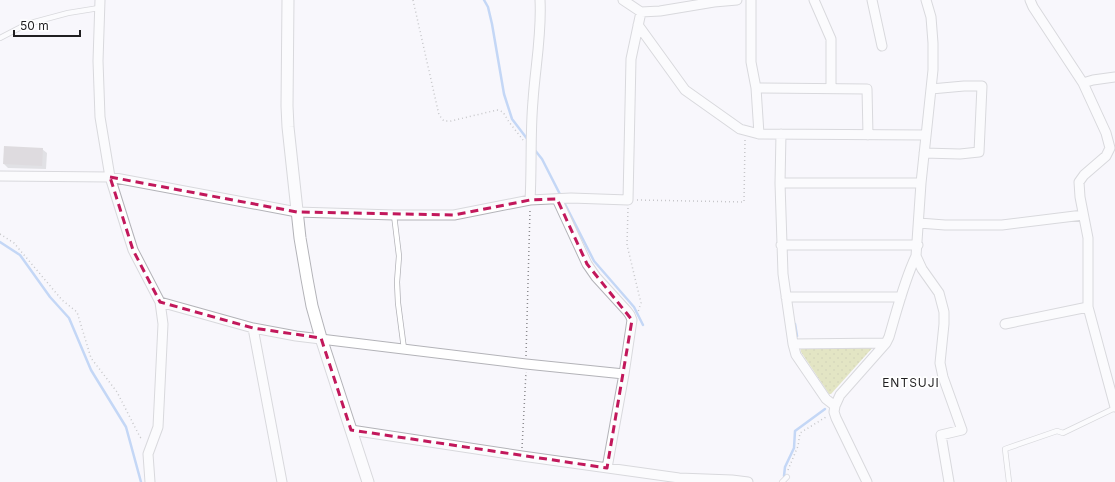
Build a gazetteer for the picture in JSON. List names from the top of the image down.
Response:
{
  "districts": ["ENTSUJI"],
  "scale_bar": "50 m"
}
